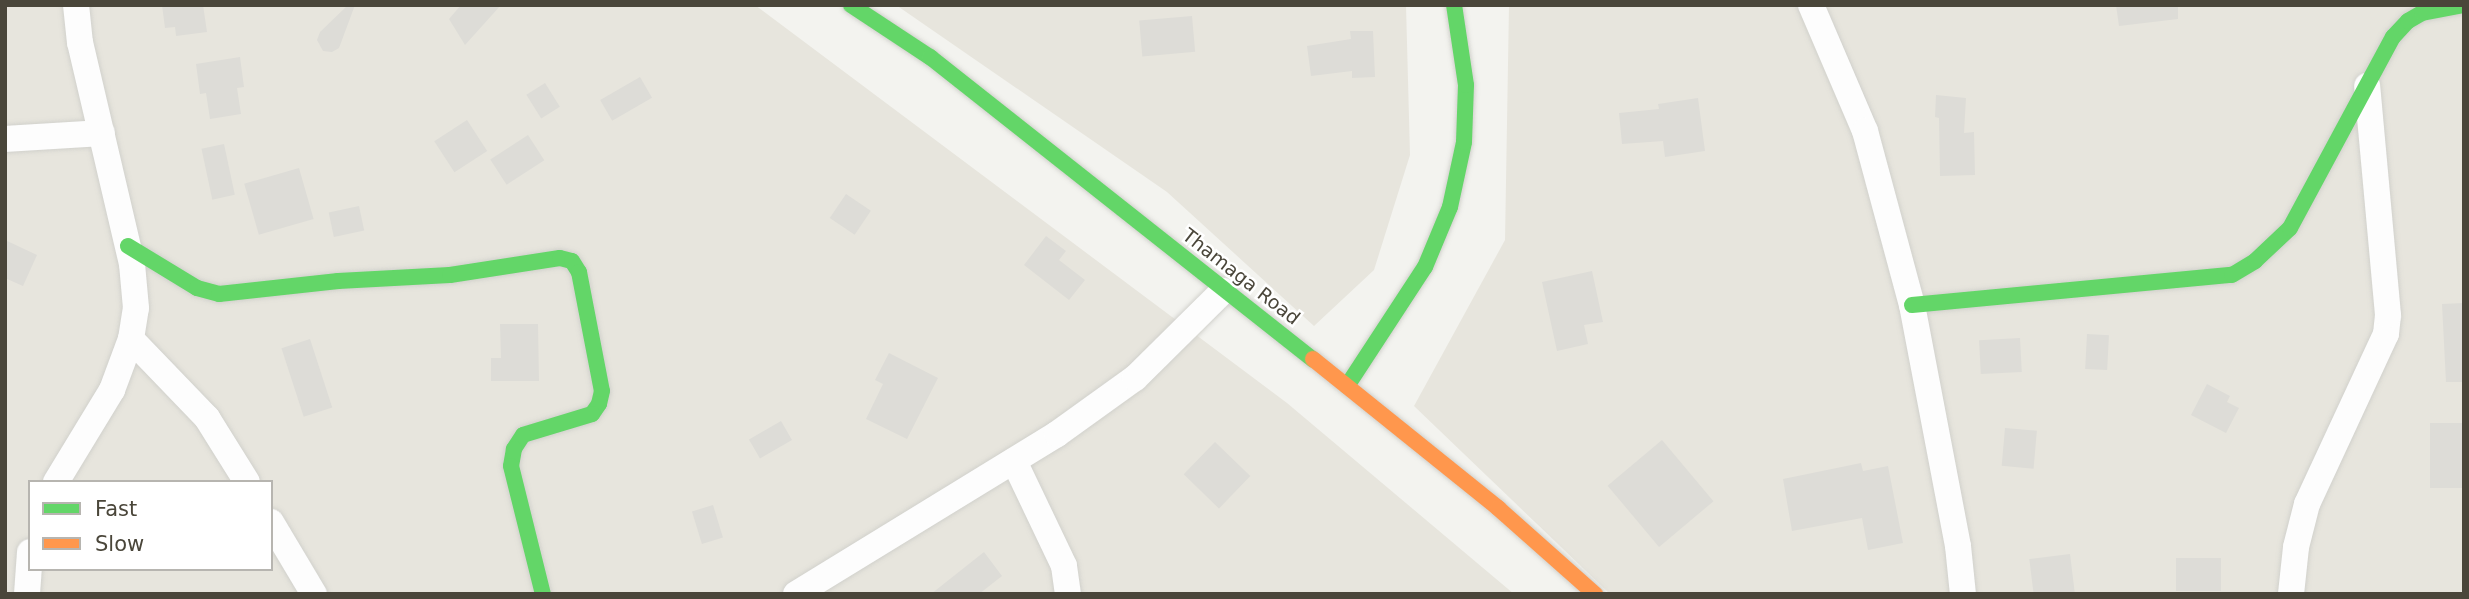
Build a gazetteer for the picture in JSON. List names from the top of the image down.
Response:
{
  "streets": {
    "street": ["Thamaga Road"]
  },
  "legend": ["Fast", "Slow"]
}
